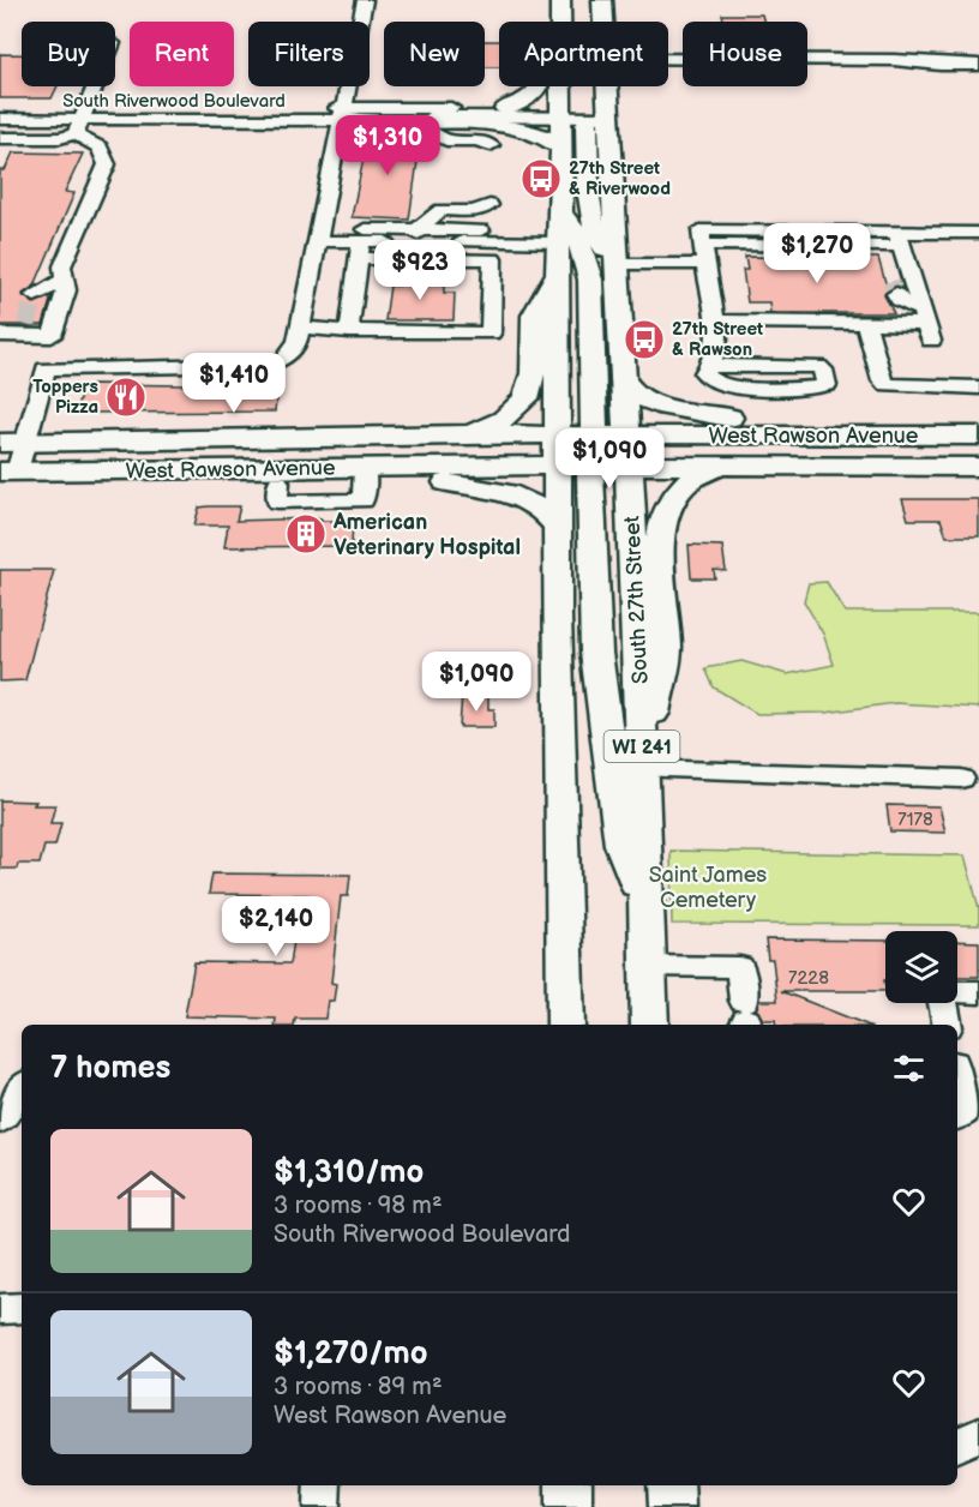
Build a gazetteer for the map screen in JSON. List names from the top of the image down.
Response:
{
  "streets": {
    "main road": ["West Rawson Avenue", "South 27th Street", "WI 241"],
    "street": ["South Riverwood Boulevard"]
  },
  "crossings": [
    ["South Riverwood Boulevard", "South 27th Street"],
    ["West Rawson Avenue", "South 27th Street"]
  ],
  "parks": ["Saint James Cemetery"],
  "places": {
    "bus stop": ["27th Street & Riverwood", "27th Street & Rawson"],
    "restaurant": ["Toppers Pizza"],
    "building": ["American Veterinary Hospital"]
  },
  "house_numbers": ["7178", "7228"],
  "page": {
    "chip": [
      "Buy",
      "Rent",
      "Filters",
      "New",
      "Apartment",
      "House"
    ],
    "price": [
      "$1,310",
      "$1,270",
      "$923",
      "$1,410",
      "$1,090",
      "$1,090",
      "$2,140"
    ],
    "heading": "7 homes",
    "list": [
      {
        "name": "$1,310/mo",
        "note": "3 rooms · 98 m² · South Riverwood Boulevard"
      },
      {
        "name": "$1,270/mo",
        "note": "3 rooms · 89 m² · West Rawson Avenue"
      }
    ]
  }
}
